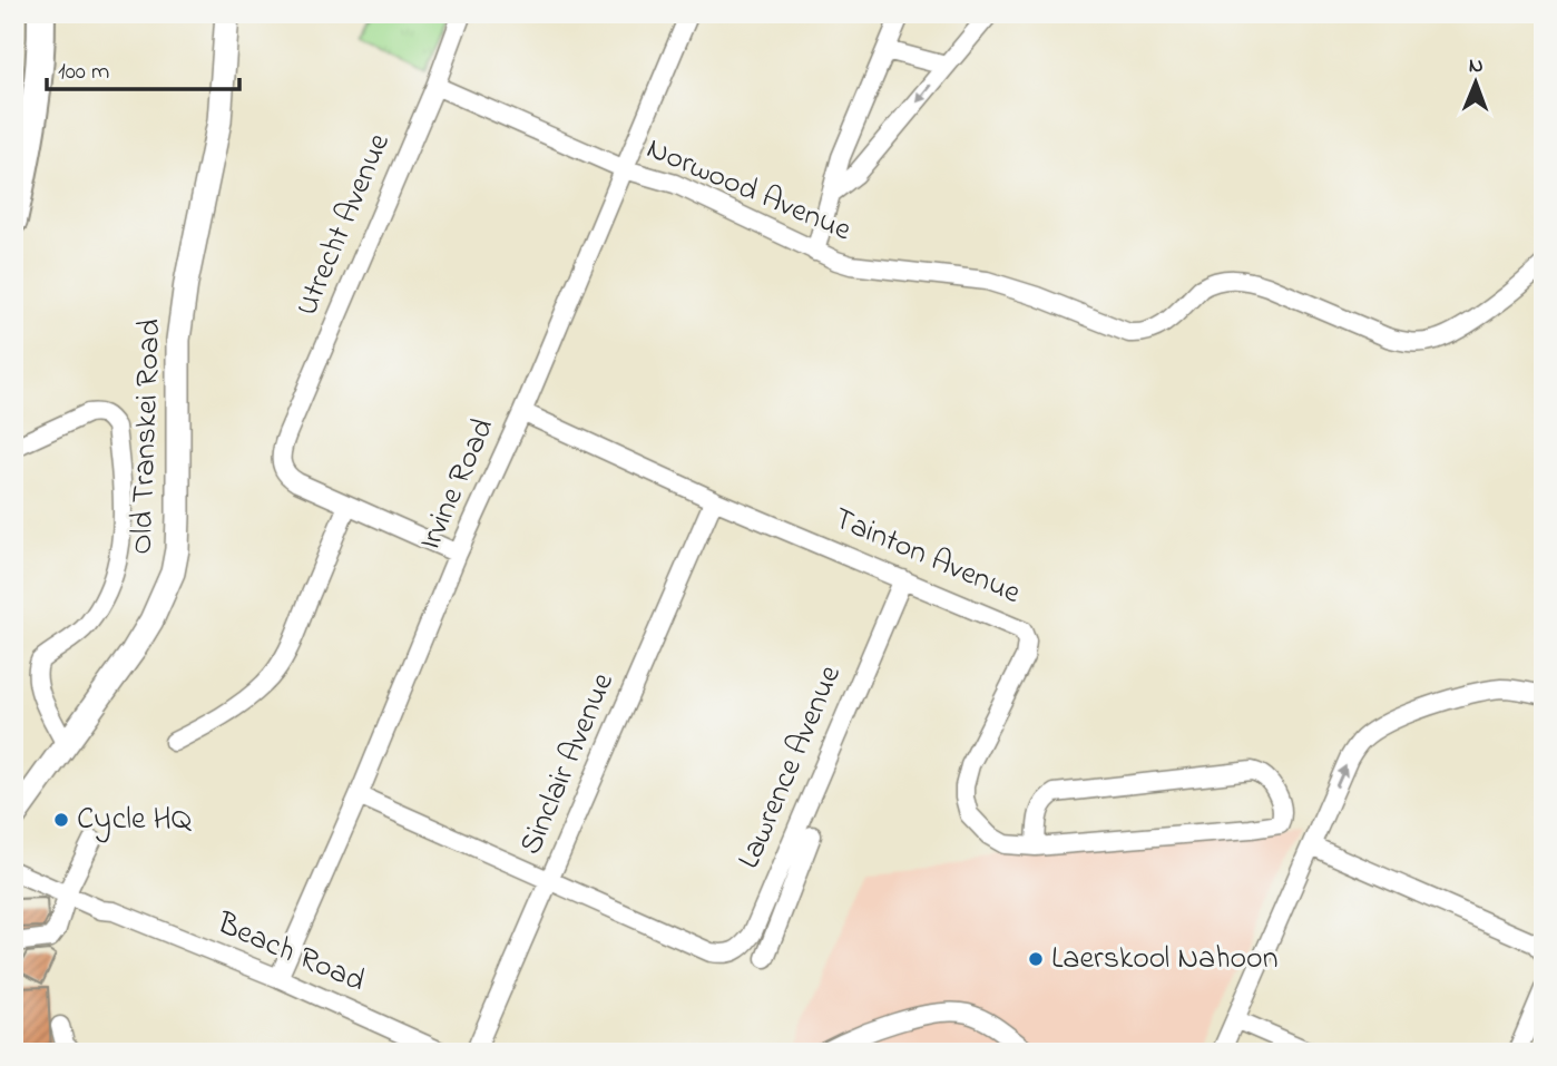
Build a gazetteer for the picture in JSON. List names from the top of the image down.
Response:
{
  "streets": {
    "main road": ["Old Transkei Road"],
    "street": [
      "Norwood Avenue",
      "Utrecht Avenue",
      "Irvine Road",
      "Tainton Avenue",
      "Sinclair Avenue",
      "Lawrence Avenue",
      "Beach Road"
    ]
  },
  "crossings": [
    ["Norwood Avenue", "Utrecht Avenue"],
    ["Norwood Avenue", "Irvine Road"],
    ["Irvine Road", "Tainton Avenue"],
    ["Irvine Road", "Beach Road"],
    ["Tainton Avenue", "Sinclair Avenue"],
    ["Tainton Avenue", "Lawrence Avenue"],
    ["Sinclair Avenue", "Lawrence Avenue"]
  ],
  "places": ["Cycle HQ", "Laerskool Nahoon"],
  "scale_bar": "100 m",
  "north": "top"
}
